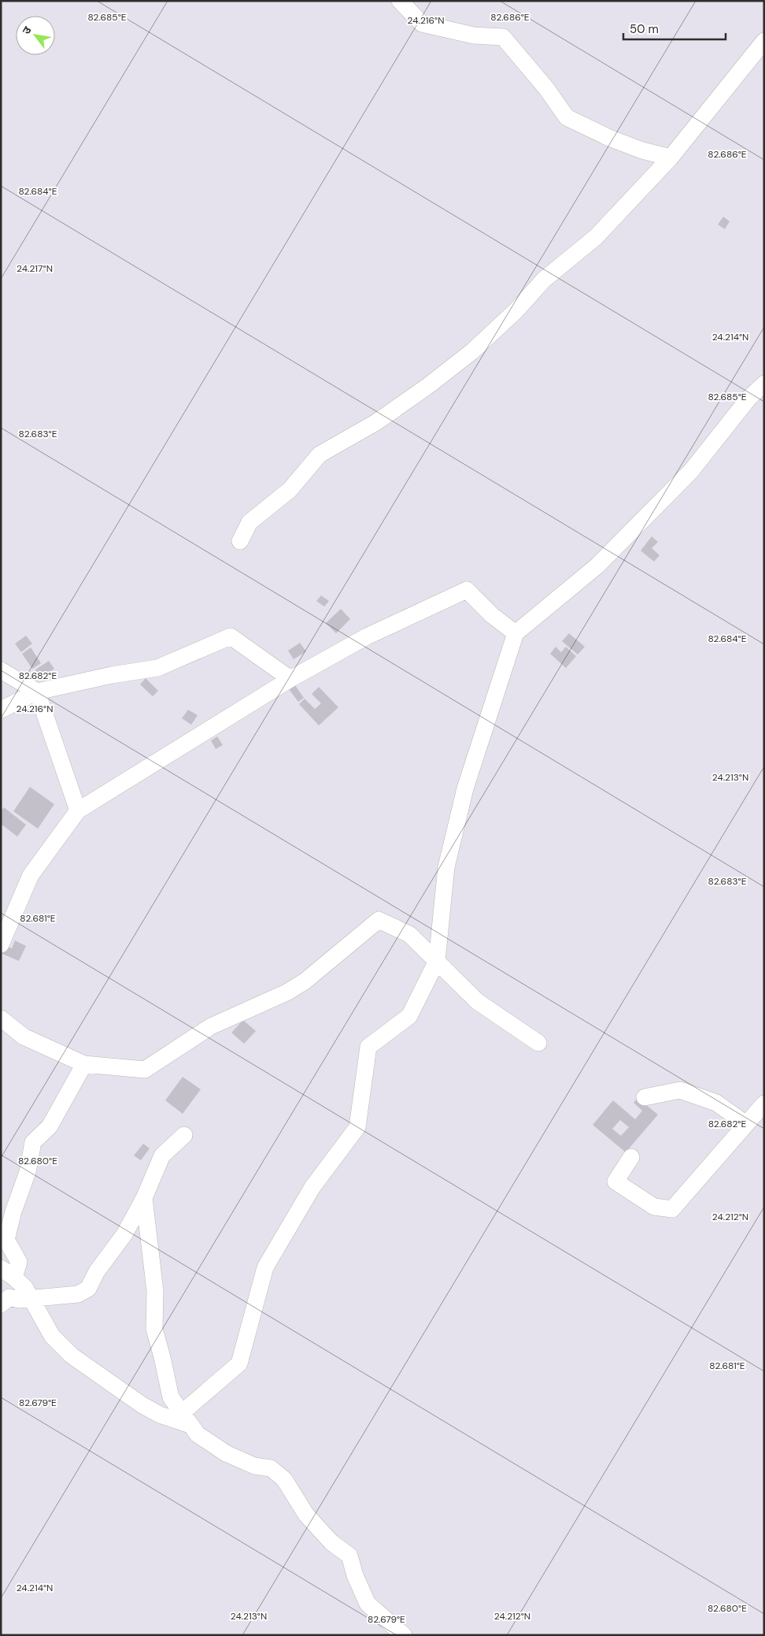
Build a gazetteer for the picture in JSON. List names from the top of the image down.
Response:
{
  "scale_bar": "50 m",
  "north": "top left",
  "coordinates": [
    "82.685°E",
    "82.686°E",
    "24.216°N",
    "82.684°E",
    "24.217°N",
    "24.214°N",
    "82.683°E",
    "82.682°E",
    "24.213°N",
    "82.681°E",
    "82.680°E",
    "24.212°N",
    "82.679°E"
  ]
}
